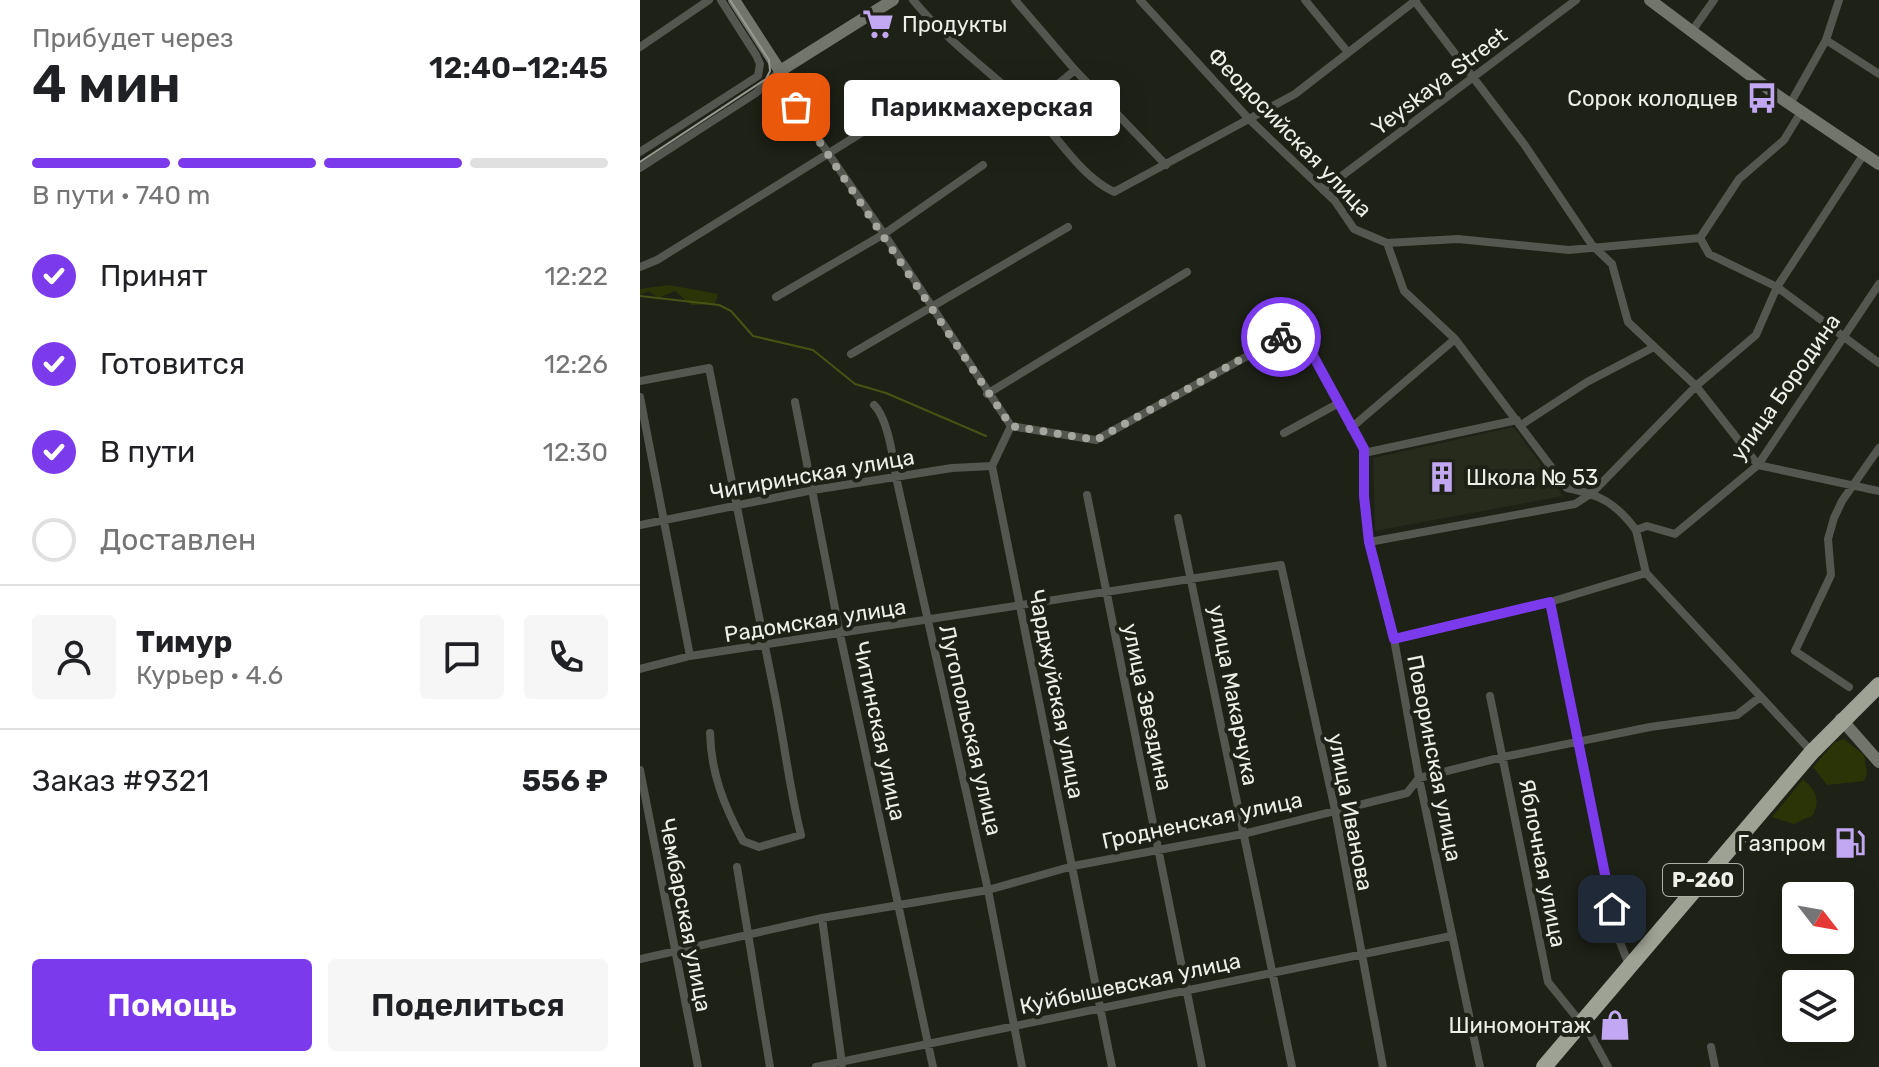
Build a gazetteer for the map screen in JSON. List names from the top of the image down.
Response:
{
  "streets": {
    "highway": ["Р-260"],
    "street": [
      "Yeyskaya Street",
      "Феодосийская улица",
      "улица Бородина",
      "Чигиринская улица",
      "Радомская улица",
      "Чарджуйская улица",
      "улица Макарчука",
      "улица Звездина",
      "Лугопольская улица",
      "Читинская улица",
      "Поворинская улица",
      "улица Иванова",
      "Гродненская улица",
      "Яблочная улица",
      "Чембарская улица",
      "Куйбышевская улица"
    ]
  },
  "crossings": [
    ["Yeyskaya Street", "Феодосийская улица"],
    ["Чигиринская улица", "Чарджуйская улица"],
    ["Чигиринская улица", "Лугопольская улица"],
    ["Чигиринская улица", "Читинская улица"],
    ["Радомская улица", "Чарджуйская улица"],
    ["Радомская улица", "улица Макарчука"],
    ["Радомская улица", "улица Звездина"],
    ["Радомская улица", "Лугопольская улица"],
    ["Радомская улица", "Читинская улица"],
    ["Радомская улица", "улица Иванова"],
    ["Чарджуйская улица", "Гродненская улица"],
    ["Чарджуйская улица", "Куйбышевская улица"],
    ["улица Макарчука", "Гродненская улица"],
    ["улица Макарчука", "Куйбышевская улица"],
    ["улица Звездина", "Гродненская улица"],
    ["улица Звездина", "Куйбышевская улица"],
    ["Лугопольская улица", "Гродненская улица"],
    ["Лугопольская улица", "Куйбышевская улица"],
    ["Читинская улица", "Гродненская улица"],
    ["Читинская улица", "Куйбышевская улица"],
    ["Поворинская улица", "Гродненская улица"],
    ["Поворинская улица", "Куйбышевская улица"],
    ["улица Иванова", "Гродненская улица"],
    ["улица Иванова", "Куйбышевская улица"],
    ["Гродненская улица", "Яблочная улица"],
    ["Гродненская улица", "Чембарская улица"],
    ["Яблочная улица", "Р-260"]
  ],
  "places": {
    "supermarket": ["Продукты"],
    "bus stop": ["Сорок колодцев"],
    "other": ["Парикмахерская"],
    "building": ["Школа № 53"],
    "fuel station": ["Газпром"],
    "shop": ["Шиномонтаж"]
  },
  "north": "bottom right",
  "page": {
    "heading": ["4 мин", "Прибудет через", "12:40–12:45"],
    "panel": [
      "Тимур",
      "Курьер · 4.6",
      "Заказ #9321",
      "556 ₽"
    ],
    "bubble": "Парикмахерская",
    "bar": "В пути · 740 m",
    "list": [
      ["Принят", "12:22"],
      ["Готовится", "12:26"],
      ["В пути", "12:30"],
      "Доставлен"
    ],
    "buttons": ["Помощь", "Поделиться"]
  }
}
